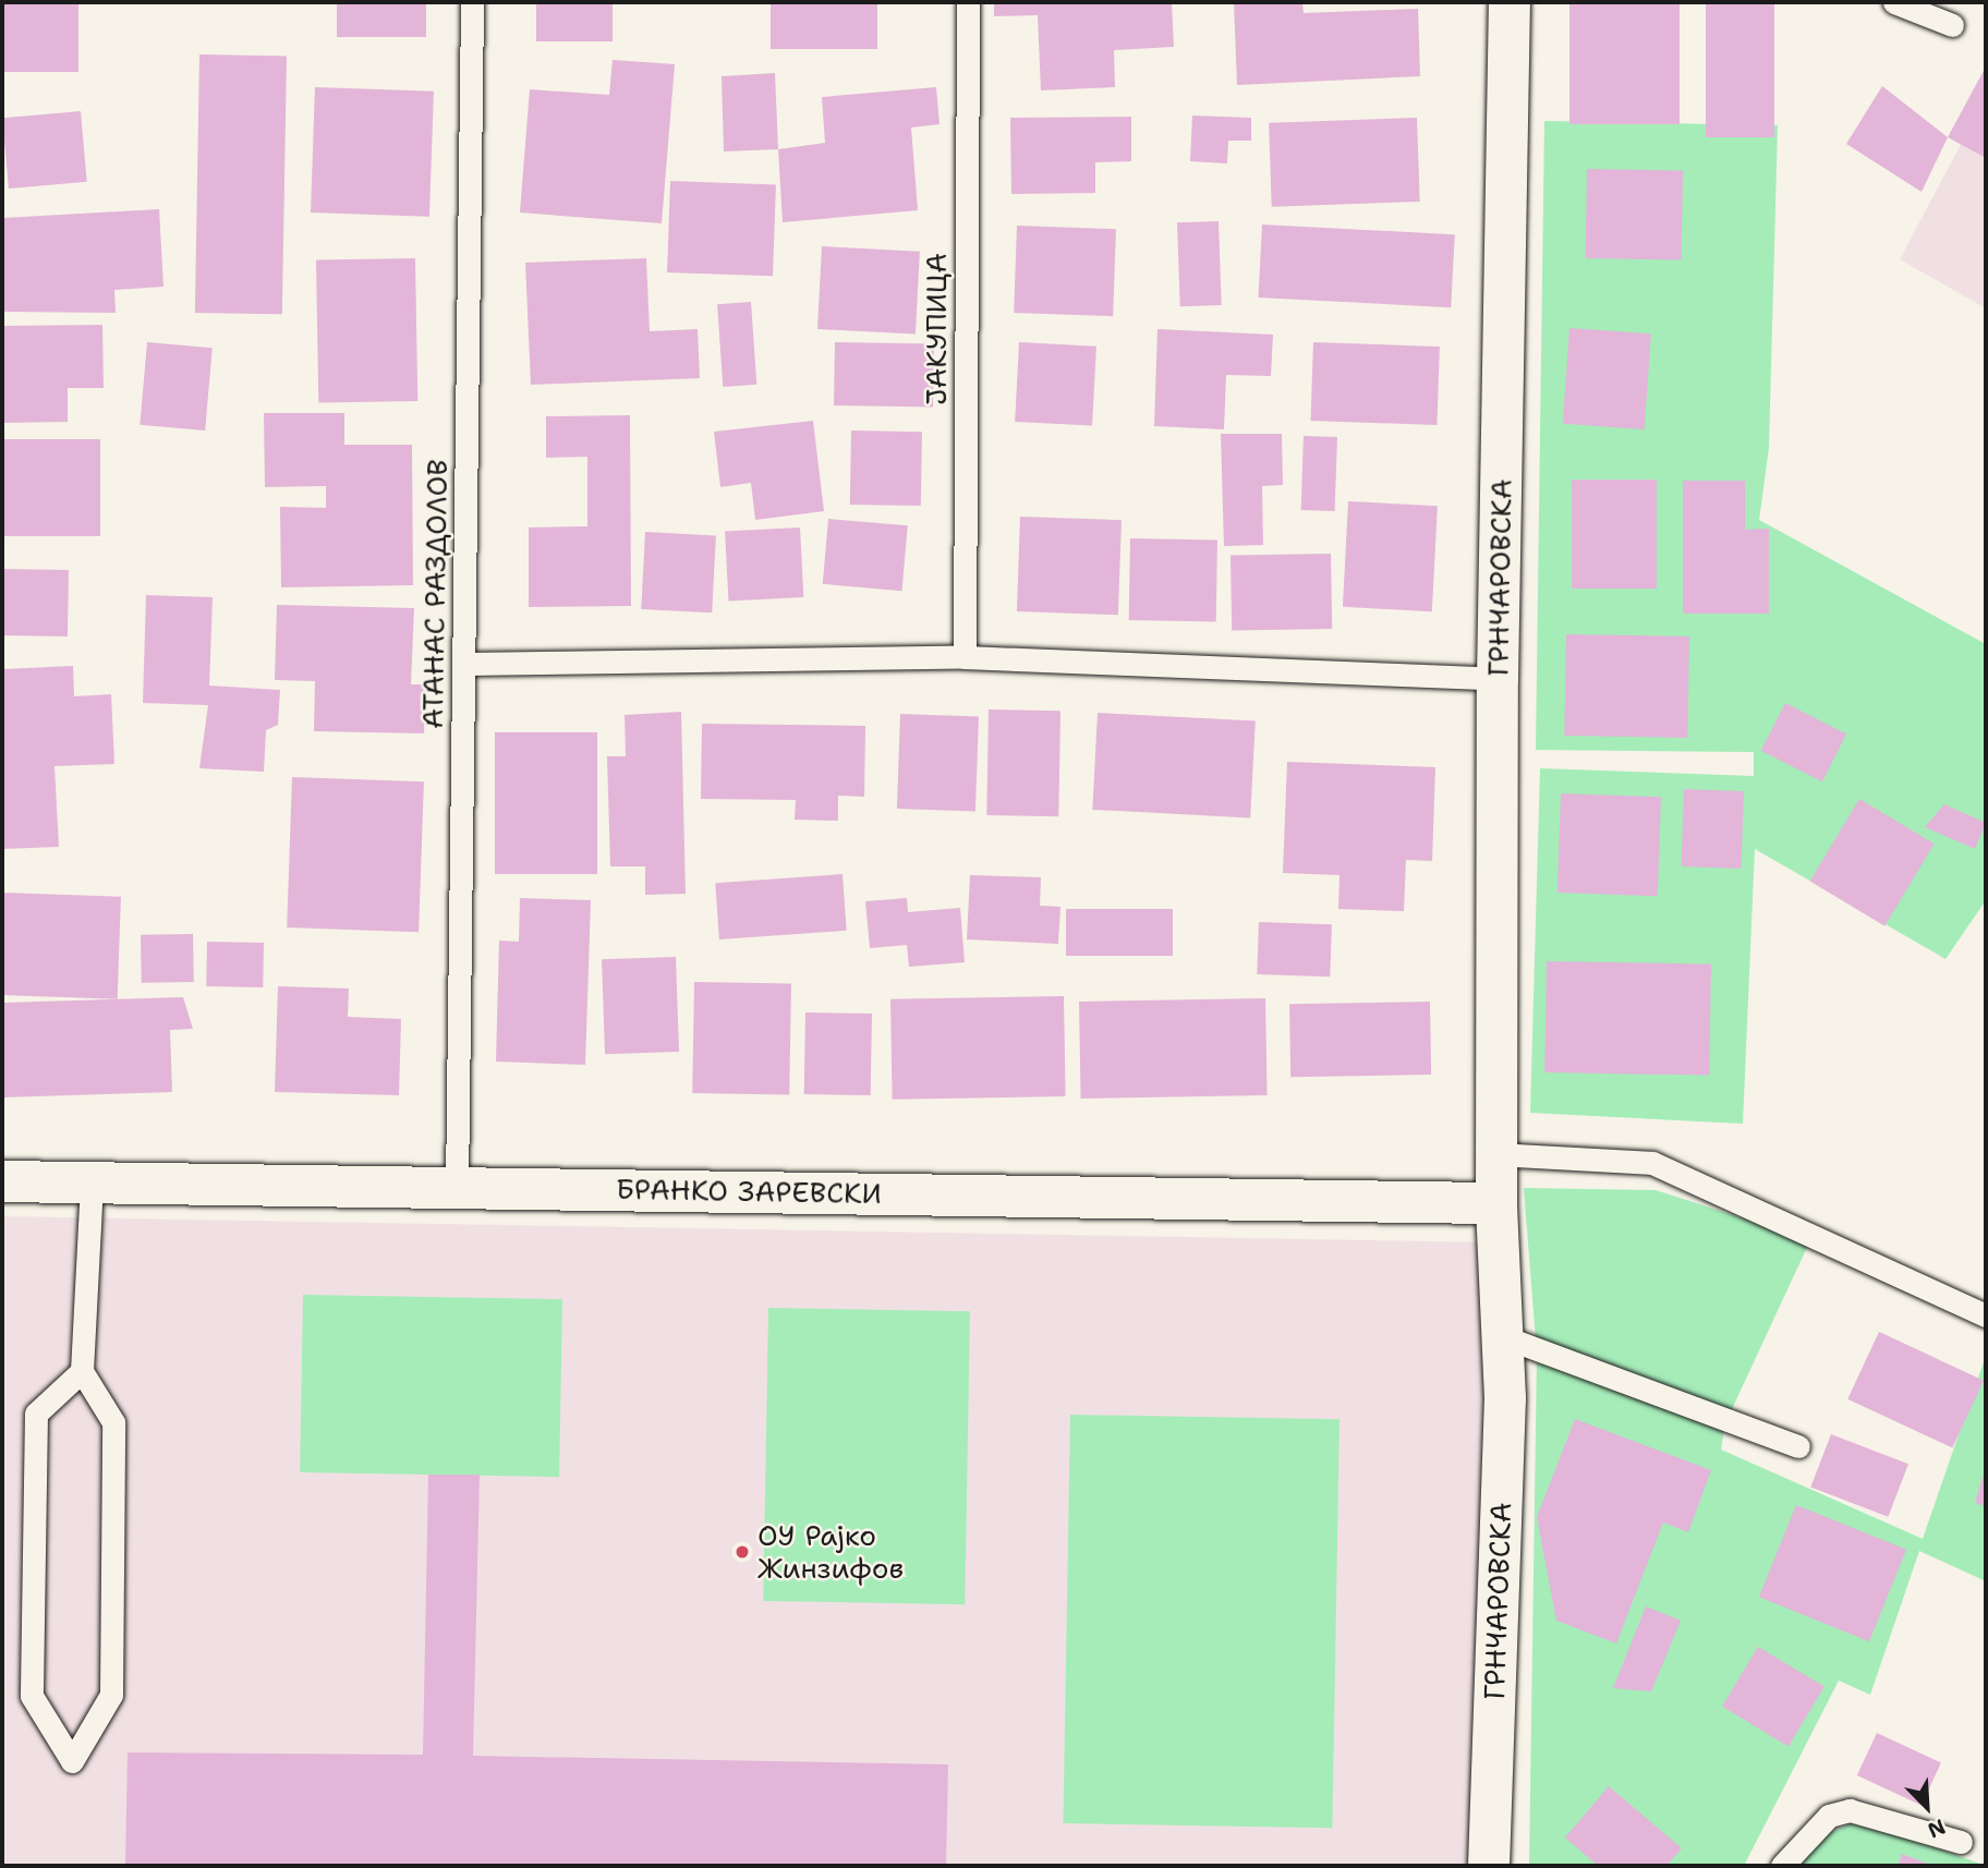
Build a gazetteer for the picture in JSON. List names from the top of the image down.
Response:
{
  "streets": {
    "street": ["ГРНЧАРОВСКА", "БРАНКО ЗАРЕВСКИ"],
    "lane": ["ЈАКУПИЦА", "АТАНАС РАЗДОЛОВ"]
  },
  "crossings": [
    ["ГРНЧАРОВСКА", "БРАНКО ЗАРЕВСКИ"],
    ["АТАНАС РАЗДОЛОВ", "БРАНКО ЗАРЕВСКИ"]
  ],
  "places": ["ОУ Рајко Жинзифов"],
  "north": "bottom right"
}
